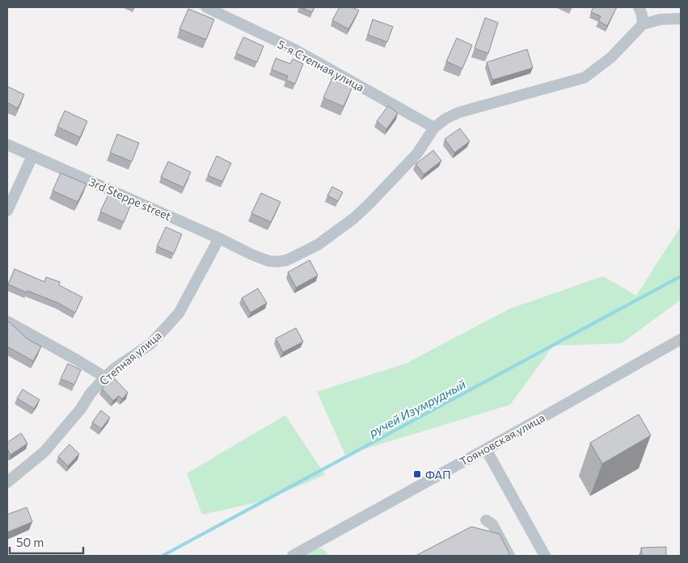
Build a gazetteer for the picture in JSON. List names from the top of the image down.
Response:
{
  "streets": {
    "street": [
      "5-я Степная улица",
      "3rd Steppe street",
      "Степная улица",
      "Тояновская улица"
    ]
  },
  "crossings": [
    ["5-я Степная улица", "3rd Steppe street"],
    ["3rd Steppe street", "Степная улица"]
  ],
  "water": ["ручей Изумрудный"],
  "places": {
    "transit": ["ФАП"]
  },
  "scale_bar": "50 m"
}
